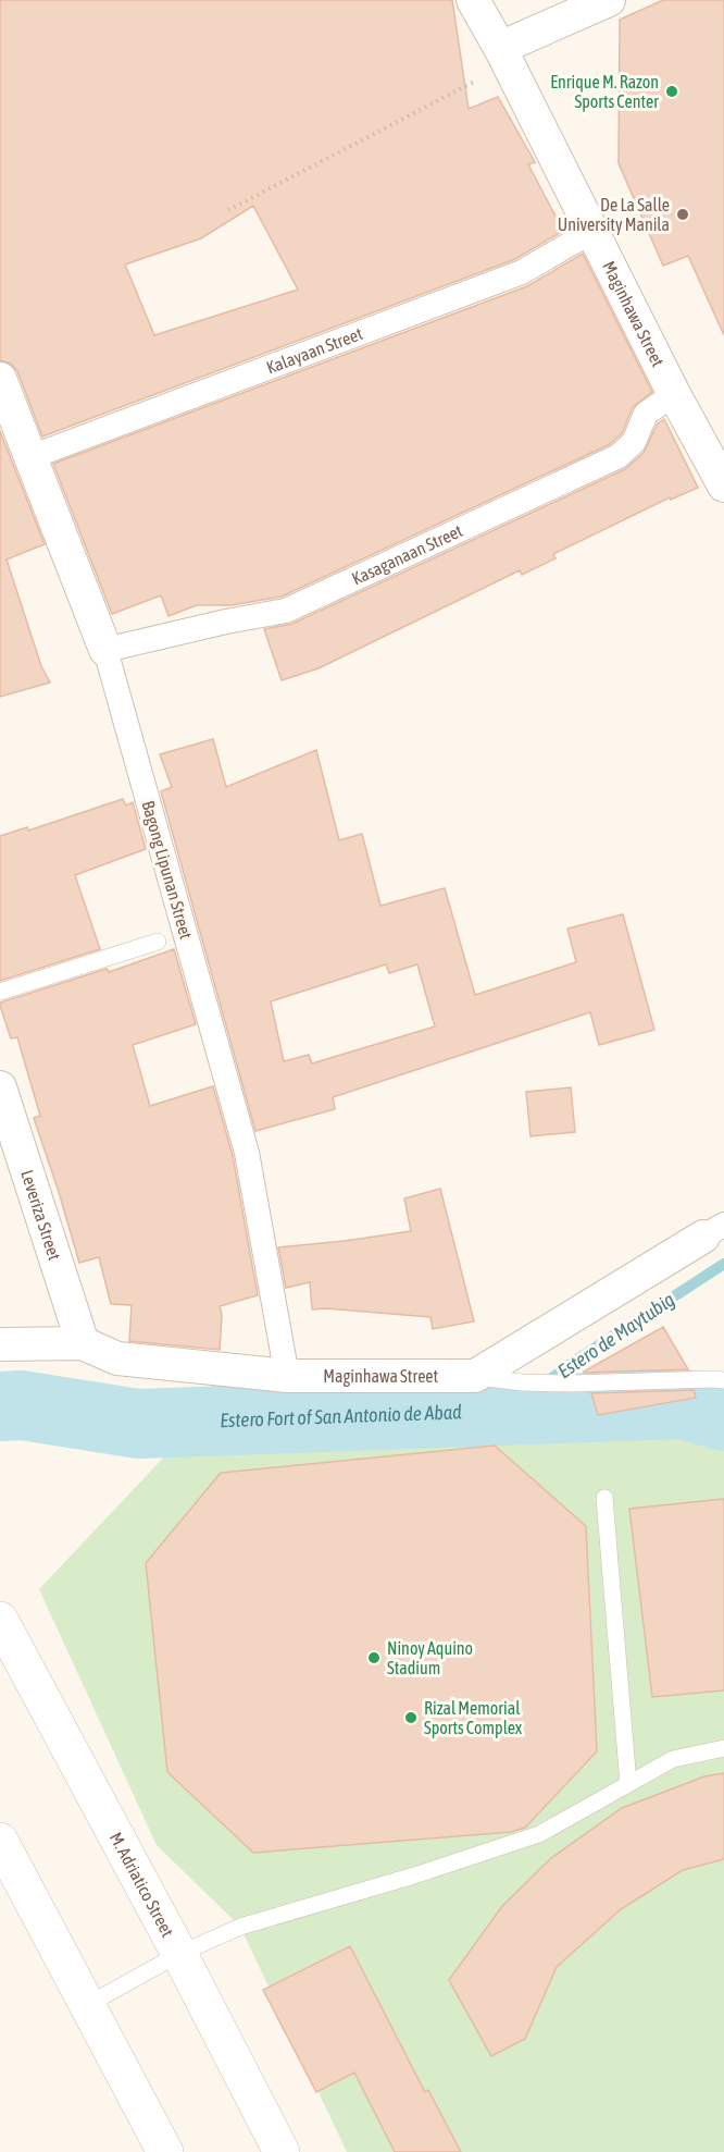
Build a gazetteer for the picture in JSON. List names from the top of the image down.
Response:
{
  "streets": {
    "street": [
      "Maginhawa Street",
      "Kalayaan Street",
      "Kasaganaan Street",
      "Bagong Lipunan Street",
      "Leveriza Street",
      "M. Adriatico Street"
    ]
  },
  "crossings": [
    ["Maginhawa Street", "Kalayaan Street"],
    ["Maginhawa Street", "Kasaganaan Street"],
    ["Maginhawa Street", "Bagong Lipunan Street"],
    ["Maginhawa Street", "Leveriza Street"],
    ["Kalayaan Street", "Bagong Lipunan Street"],
    ["Kasaganaan Street", "Bagong Lipunan Street"]
  ],
  "water": ["Estero de Maytubig", "Estero Fort of San Antonio de Abad"],
  "places": [
    "Enrique M. Razon Sports Center",
    "De La Salle University Manila",
    "Ninoy Aquino Stadium",
    "Rizal Memorial Sports Complex"
  ]
}
